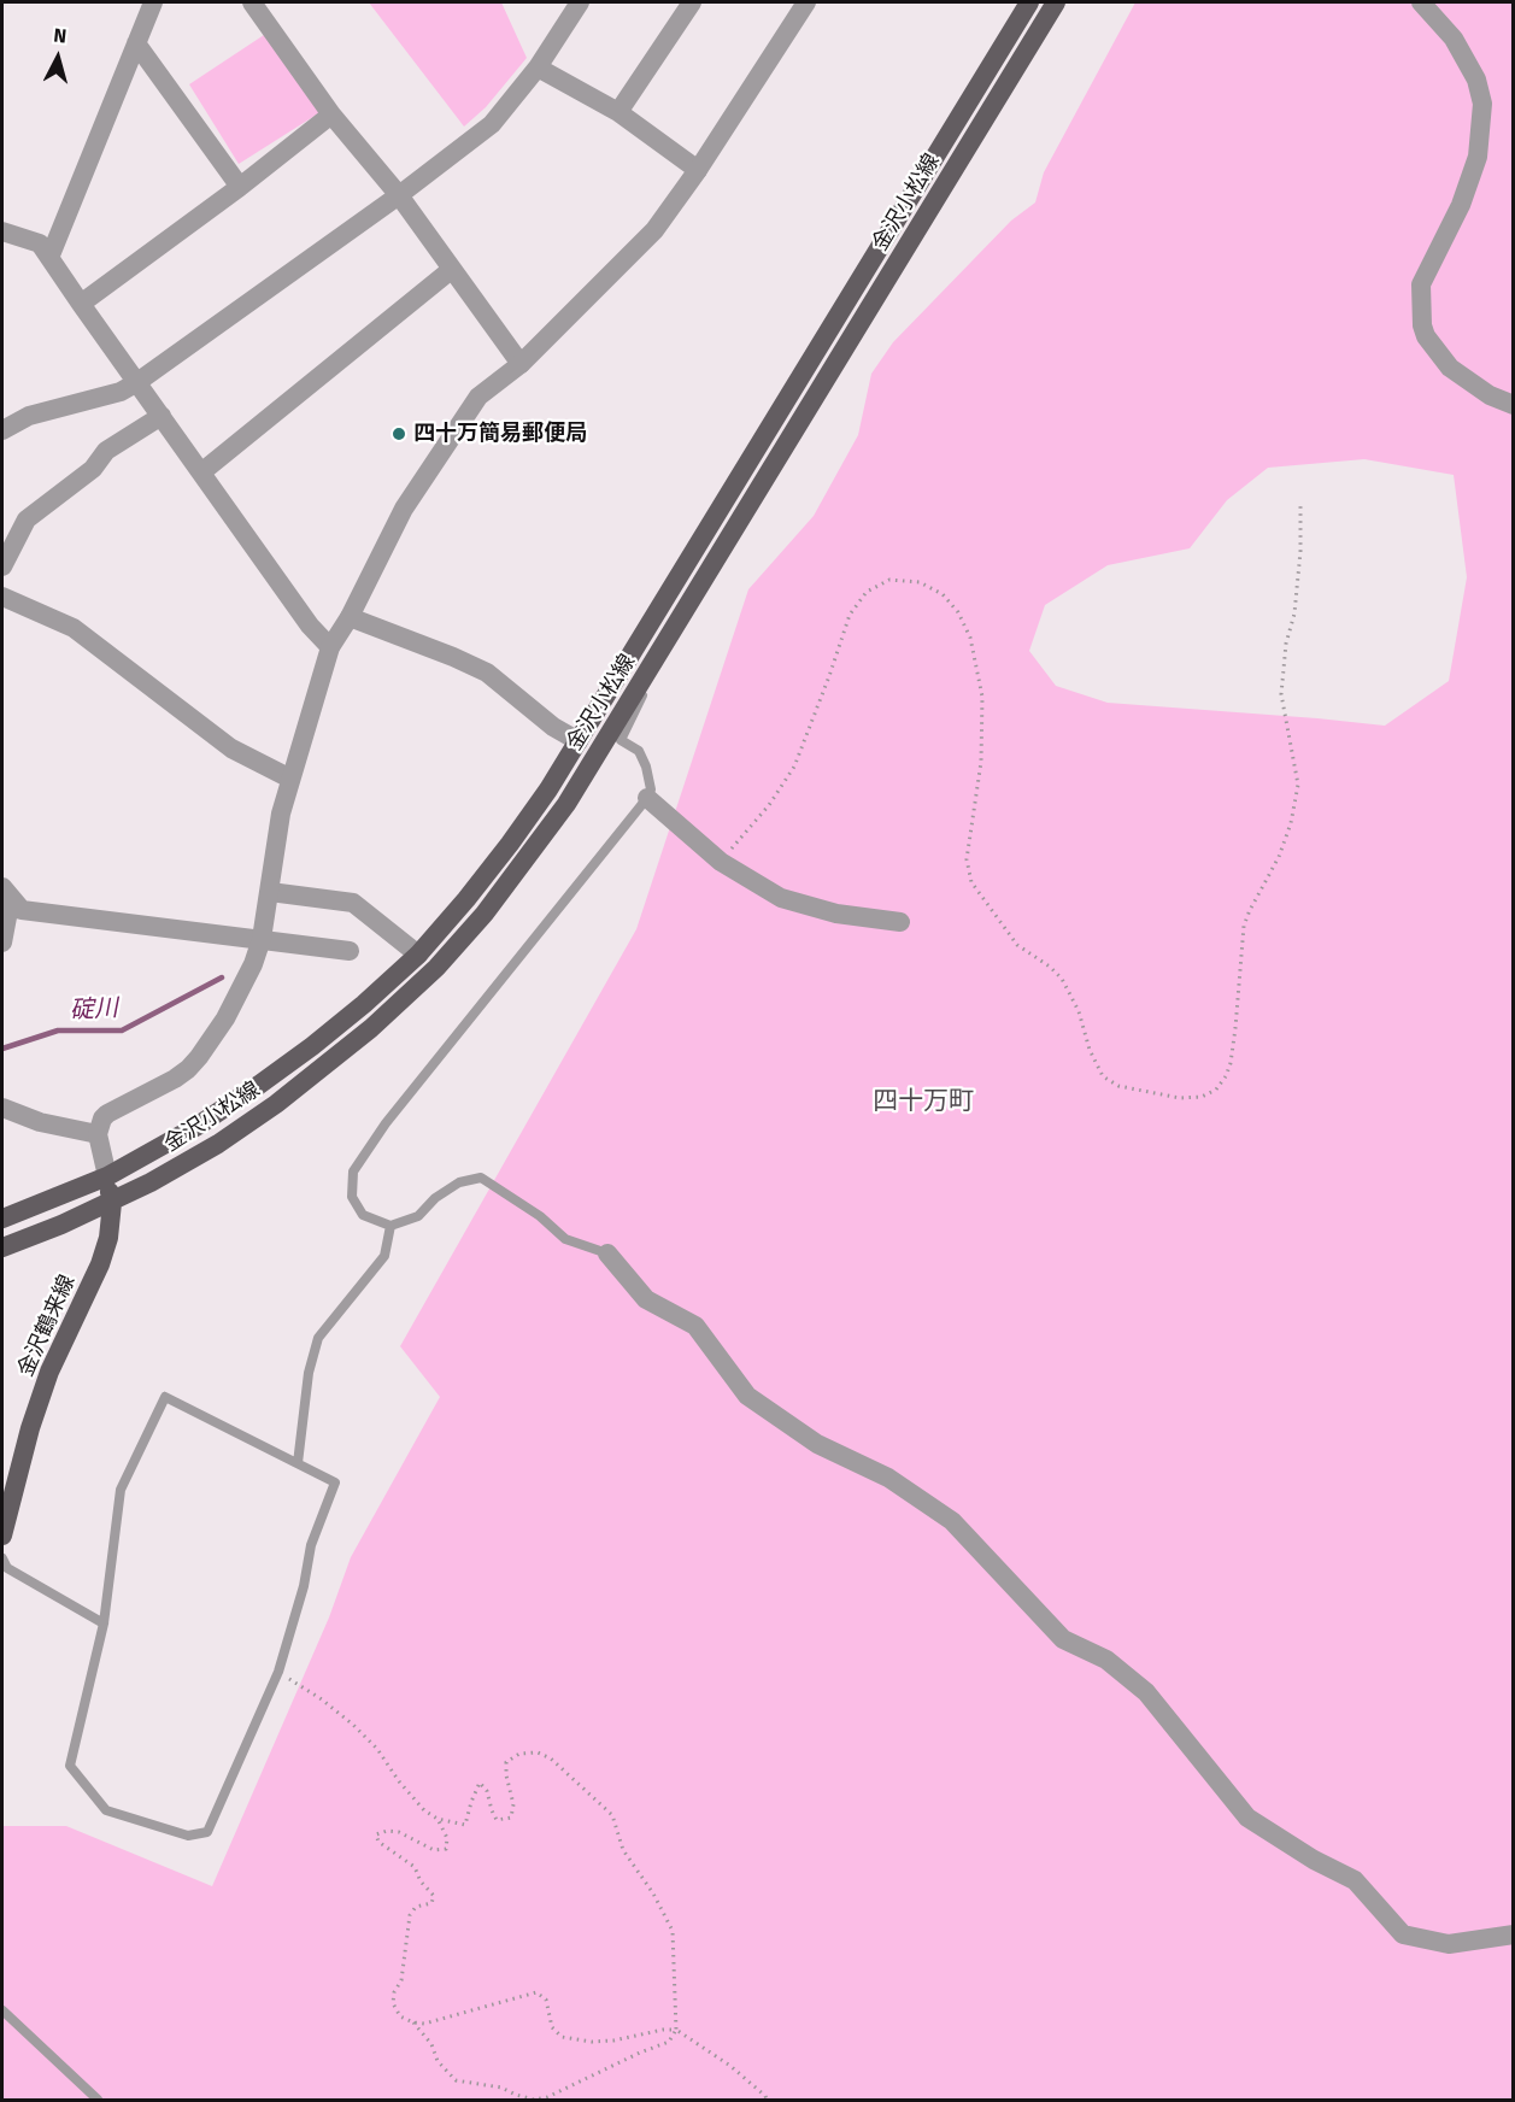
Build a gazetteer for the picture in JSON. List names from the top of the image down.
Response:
{
  "streets": {
    "main road": ["金沢小松線", "金沢鶴来線"]
  },
  "crossings": [
    ["金沢小松線", "金沢鶴来線"]
  ],
  "districts": ["四十万町"],
  "water": ["碇川"],
  "places": ["四十万簡易郵便局"],
  "north": "top"
}
